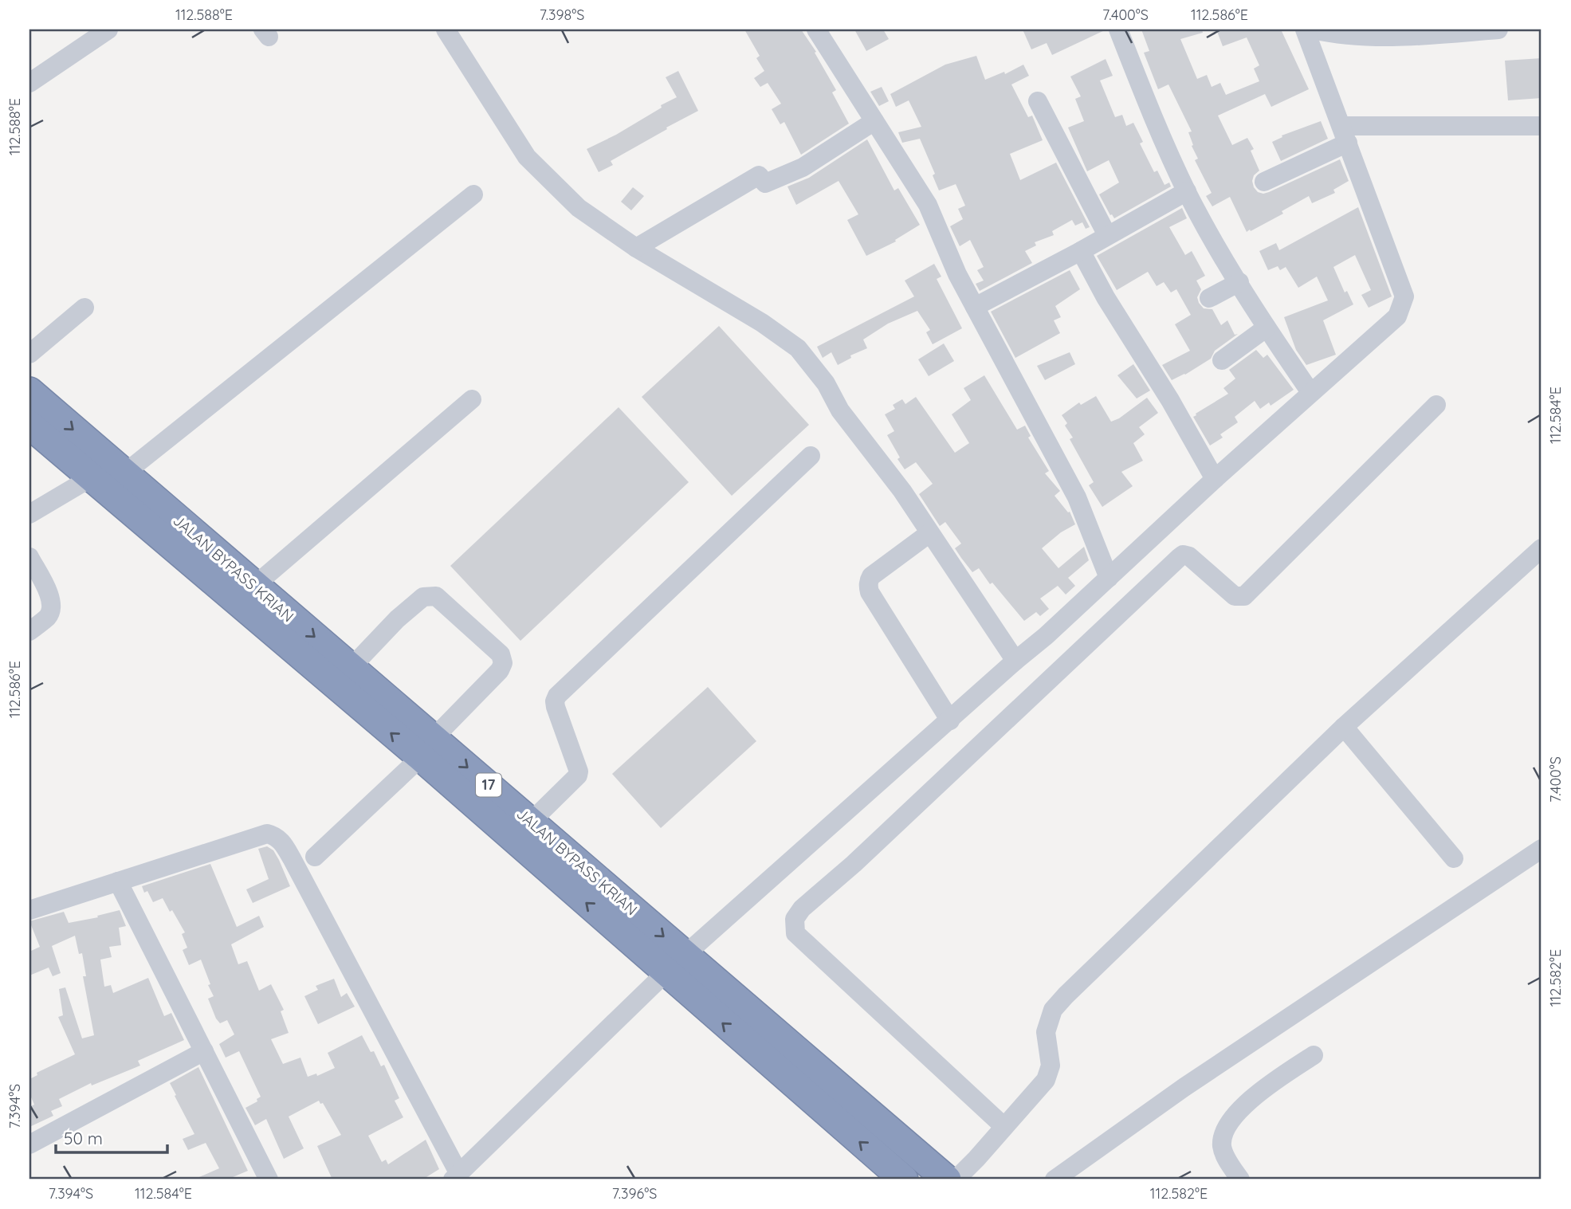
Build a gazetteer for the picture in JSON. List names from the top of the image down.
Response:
{
  "streets": {
    "highway": ["JALAN BYPASS KRIAN", "17"]
  },
  "scale_bar": "50 m",
  "coordinates": [
    "112.588°E",
    "7.398°S",
    "7.400°S",
    "112.586°E",
    "112.584°E",
    "112.582°E",
    "7.394°S",
    "7.396°S"
  ]
}
